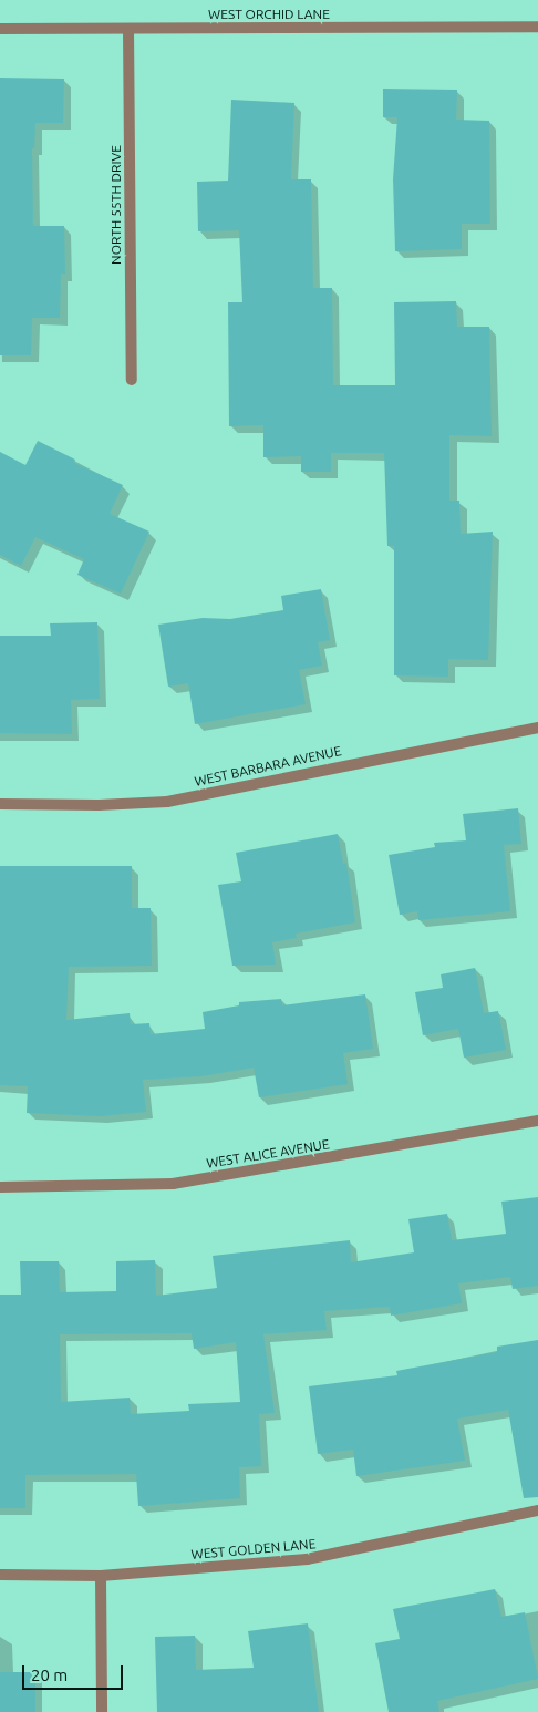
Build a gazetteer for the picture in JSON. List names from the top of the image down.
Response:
{
  "streets": {
    "street": [
      "WEST ORCHID LANE",
      "NORTH 55TH DRIVE",
      "WEST BARBARA AVENUE",
      "WEST ALICE AVENUE",
      "WEST GOLDEN LANE"
    ]
  },
  "crossings": [
    ["WEST ORCHID LANE", "NORTH 55TH DRIVE"]
  ],
  "scale_bar": "20 m"
}
